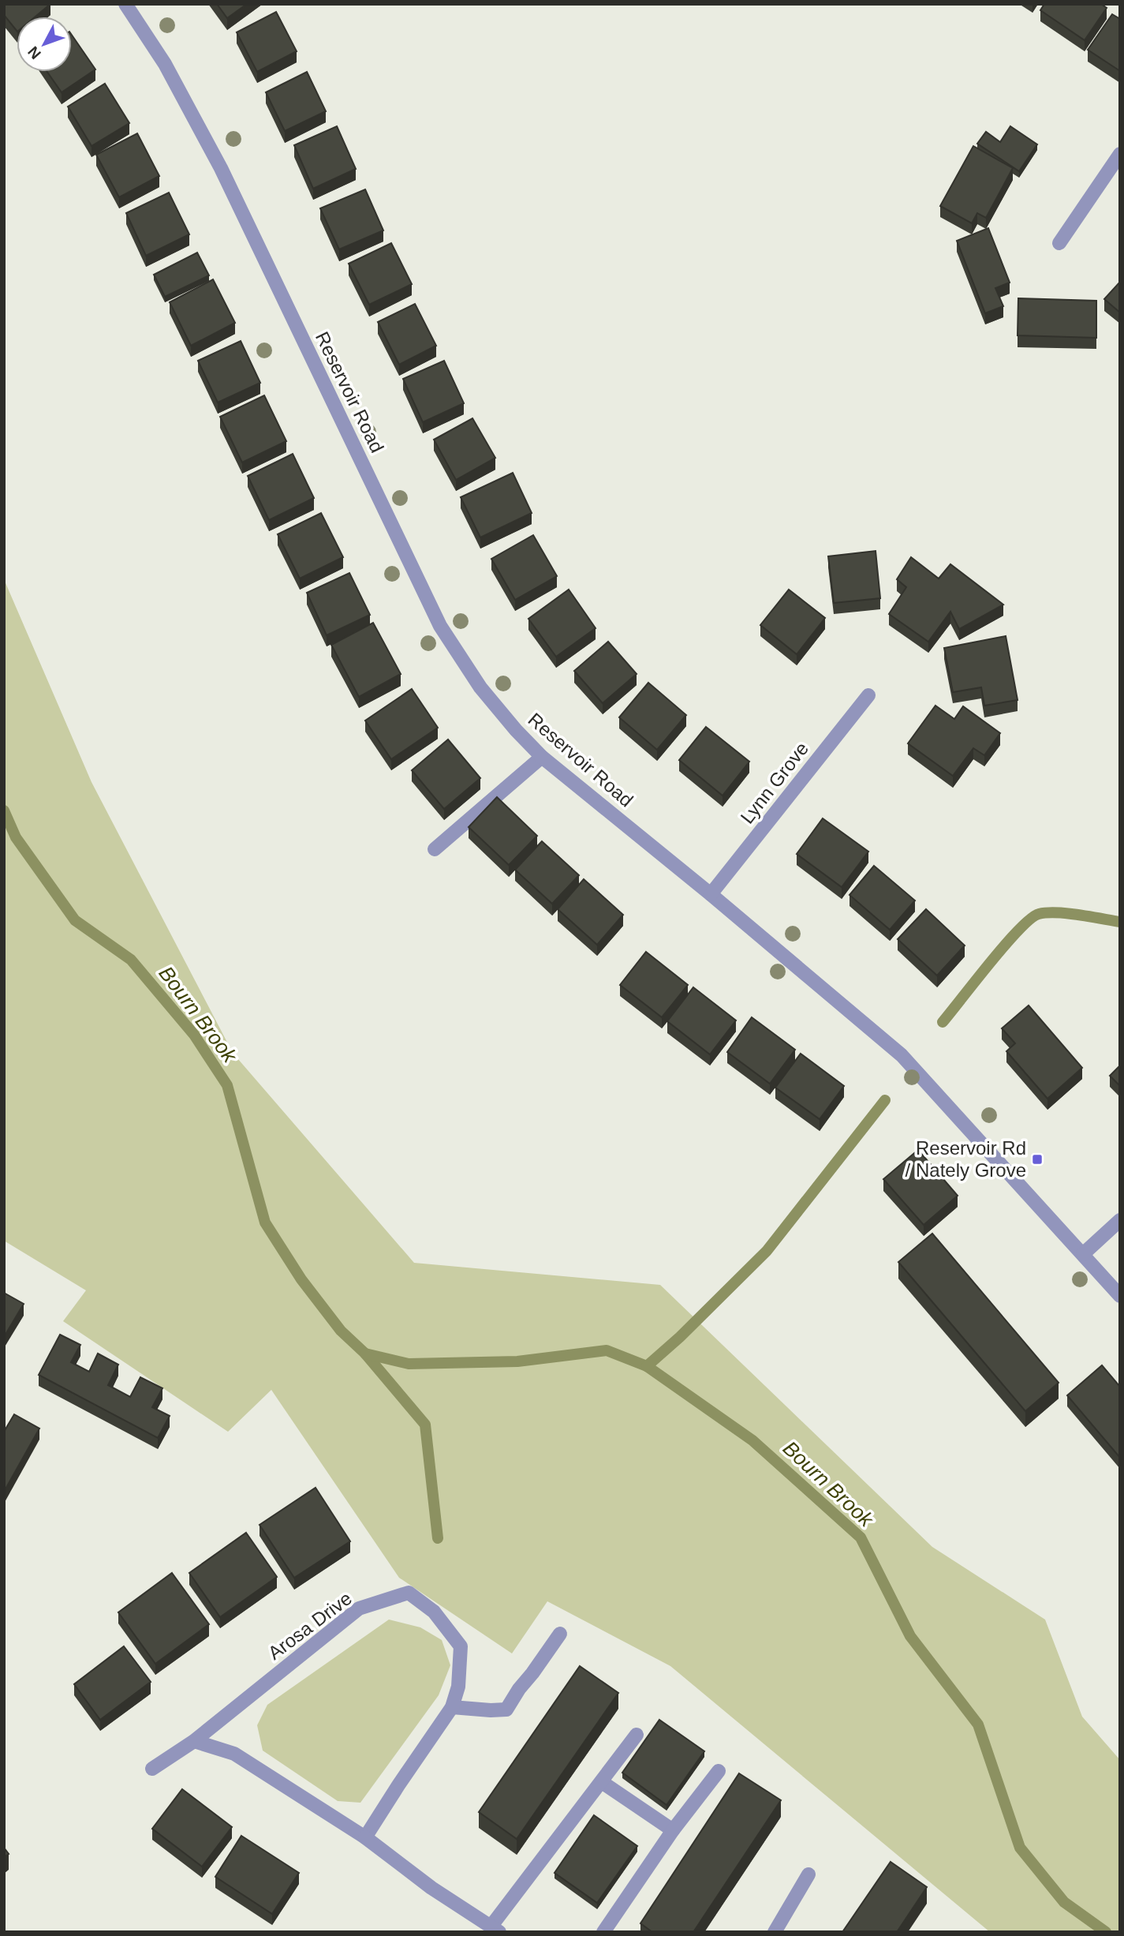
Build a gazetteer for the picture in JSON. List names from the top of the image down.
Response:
{
  "streets": {
    "street": ["Reservoir Road", "Lynn Grove", "Arosa Drive"]
  },
  "crossings": [
    ["Reservoir Road", "Lynn Grove"]
  ],
  "water": ["Bourn Brook"],
  "places": {
    "transit": ["Reservoir Rd / Nately Grove"]
  },
  "north": "bottom left"
}
